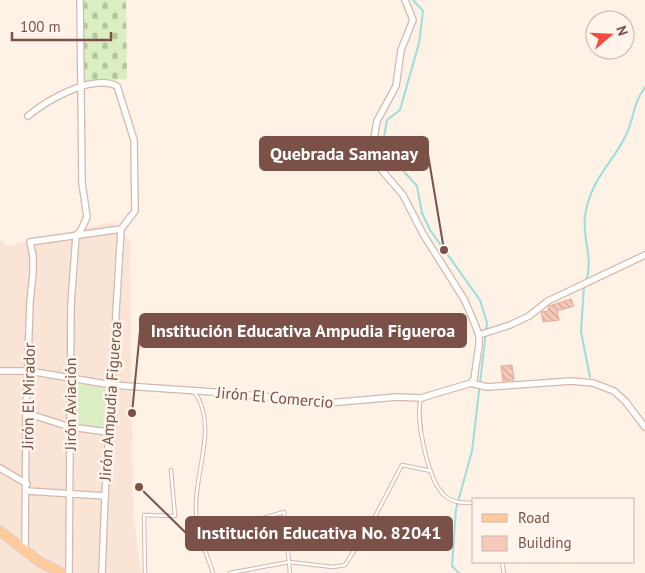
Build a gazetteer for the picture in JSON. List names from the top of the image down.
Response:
{
  "streets": {
    "street": [
      "Jirón El Mirador",
      "Jirón El Comercio",
      "Jirón Ampudia Figueroa",
      "Jirón Aviación"
    ]
  },
  "crossings": [
    ["Jirón El Mirador", "Jirón Aviación"],
    ["Jirón El Comercio", "Jirón Ampudia Figueroa"],
    ["Jirón El Comercio", "Jirón Aviación"]
  ],
  "places": ["Quebrada Samanay", "Institución Educativa Ampudia Figueroa", "Institución Educativa No. 82041"],
  "legend": ["Road", "Building"],
  "scale_bar": "100 m",
  "north": "right"
}
